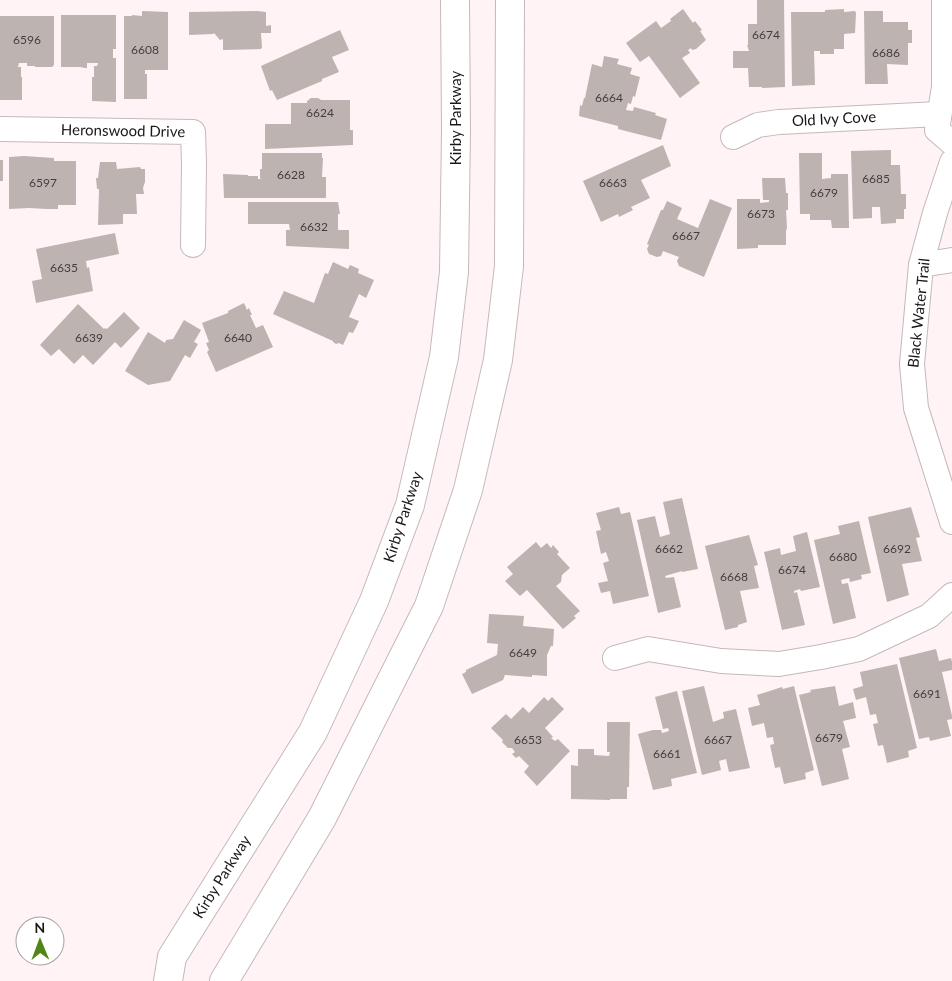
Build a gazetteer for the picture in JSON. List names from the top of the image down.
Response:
{
  "streets": {
    "main road": ["Kirby Parkway"],
    "street": ["Old Ivy Cove", "Heronswood Drive", "Black Water Trail"]
  },
  "house_numbers": [
    "6674",
    "6596",
    "6608",
    "6686",
    "6664",
    "6624",
    "6628",
    "6685",
    "6597",
    "6663",
    "6679",
    "6673",
    "6632",
    "6667",
    "6635",
    "6639",
    "6640",
    "6662",
    "6692",
    "6680",
    "6674",
    "6668",
    "6649",
    "6691",
    "6679",
    "6653",
    "6667",
    "6661"
  ],
  "north": "top"
}
